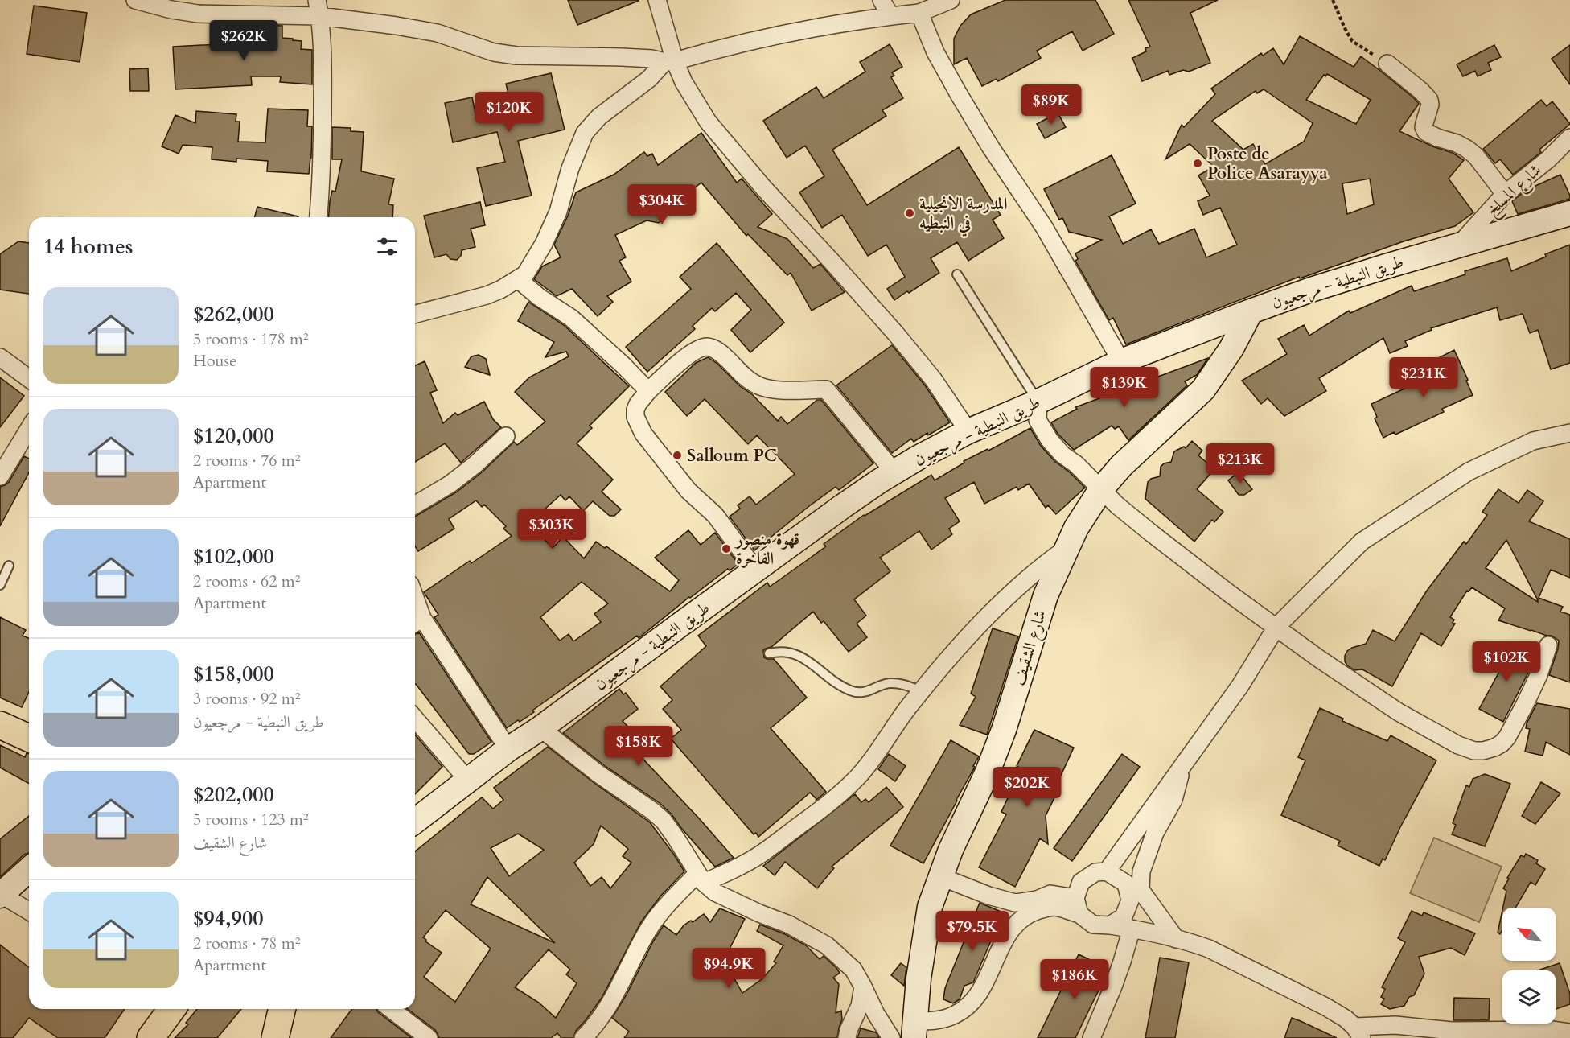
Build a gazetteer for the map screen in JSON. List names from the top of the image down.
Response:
{
  "streets": {
    "main road": ["طريق النبطية - مرجعيون", "شارع الشقيف"],
    "street": ["شارع المسلخ"]
  },
  "crossings": [
    ["شارع المسلخ", "طريق النبطية - مرجعيون"],
    ["طريق النبطية - مرجعيون", "شارع الشقيف"]
  ],
  "places": [
    "Poste de Police Asarayya",
    "المدرسة الانجيلية في النبطيه",
    "Salloum PC",
    "قهوة منصور الفاخرة"
  ],
  "north": "top left",
  "page": {
    "price": [
      "$262K",
      "$89K",
      "$120K",
      "$304K",
      "$231K",
      "$139K",
      "$213K",
      "$303K",
      "$102K",
      "$158K",
      "$202K",
      "$79.5K",
      "$94.9K",
      "$186K"
    ],
    "heading": "14 homes",
    "list": [
      {
        "name": "$262,000",
        "note": "5 rooms · 178 m² · House"
      },
      {
        "name": "$120,000",
        "note": "2 rooms · 76 m² · Apartment"
      },
      {
        "name": "$102,000",
        "note": "2 rooms · 62 m² · Apartment"
      },
      {
        "name": "$158,000",
        "note": "3 rooms · 92 m² · طريق النبطية - مرجعيون"
      },
      {
        "name": "$202,000",
        "note": "5 rooms · 123 m² · شارع الشقيف"
      },
      {
        "name": "$94,900",
        "note": "2 rooms · 78 m² · Apartment"
      }
    ]
  }
}
